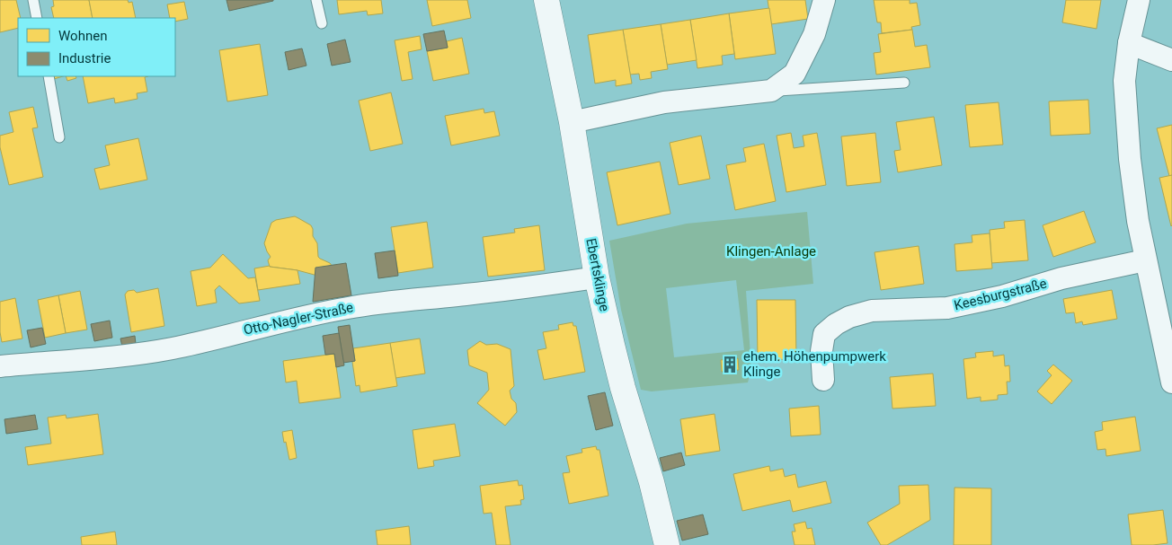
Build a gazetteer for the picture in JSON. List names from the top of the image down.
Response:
{
  "streets": {
    "street": ["Ebertsklinge", "Keesburgstraße", "Otto-Nagler-Straße"]
  },
  "crossings": [
    ["Ebertsklinge", "Otto-Nagler-Straße"]
  ],
  "parks": ["Klingen-Anlage"],
  "places": {
    "building": ["ehem. Höhenpumpwerk Klinge"]
  },
  "legend": ["Wohnen", "Industrie"]
}
